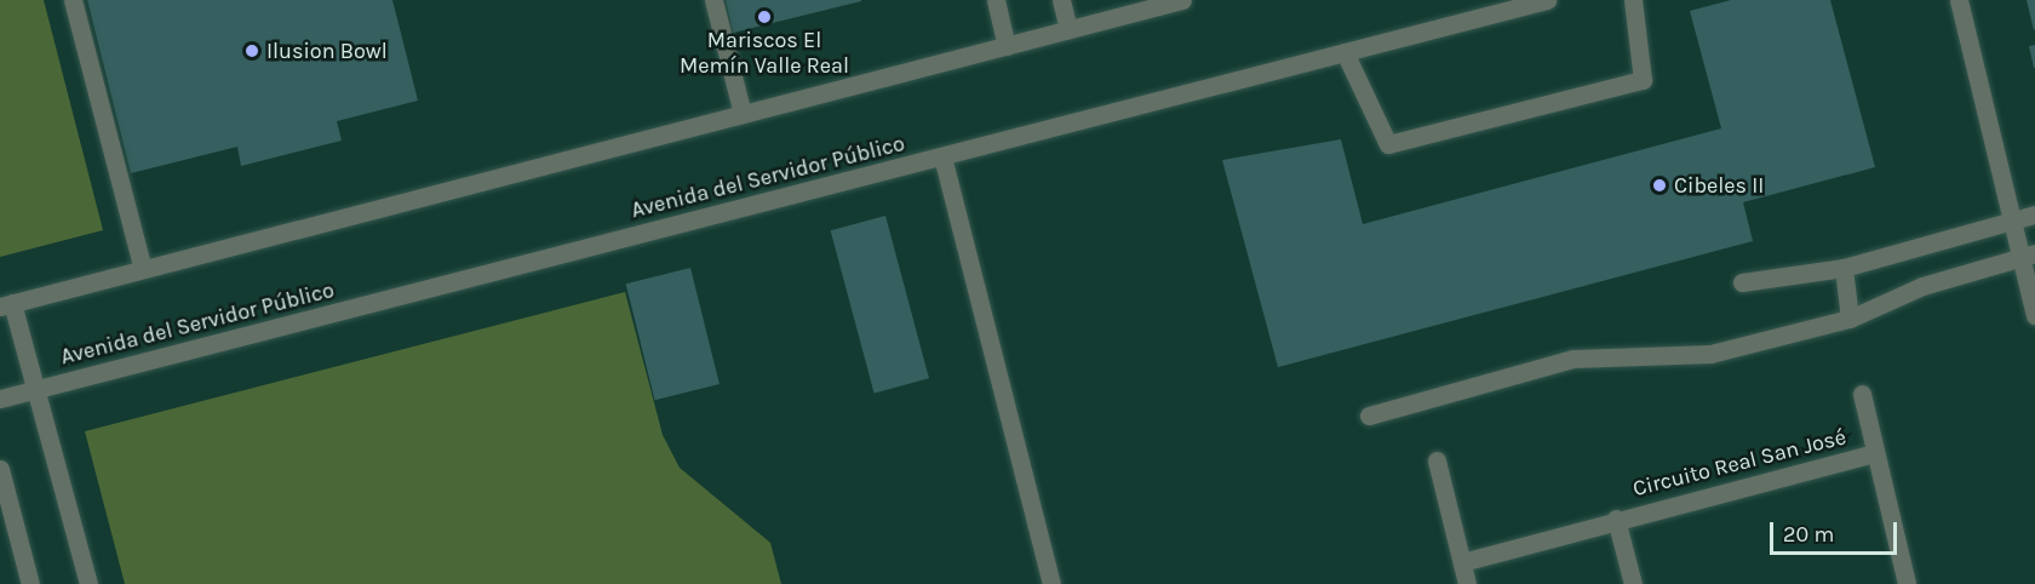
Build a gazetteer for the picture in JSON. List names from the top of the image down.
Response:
{
  "streets": {
    "street": ["Avenida del Servidor Público", "Circuito Real San José"]
  },
  "places": ["Mariscos El Memín Valle Real", "Ilusion Bowl", "Cibeles II"],
  "scale_bar": "20 m"
}
